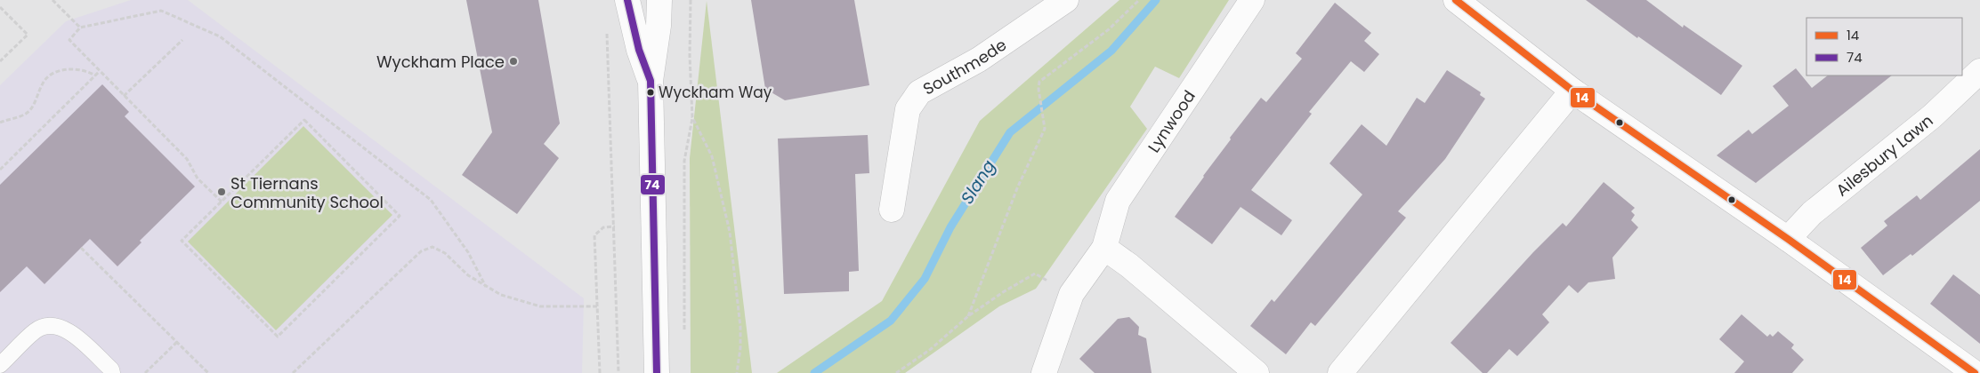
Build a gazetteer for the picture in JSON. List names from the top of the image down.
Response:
{
  "streets": {
    "street": ["Southmede", "Lynwood", "Ailesbury Lawn"]
  },
  "water": ["Slang"],
  "places": ["Wyckham Place", "Wyckham Way", "St Tiernans Community School"],
  "lines": ["transit line 14", "transit line 74"],
  "legend": ["14", "74"]
}
